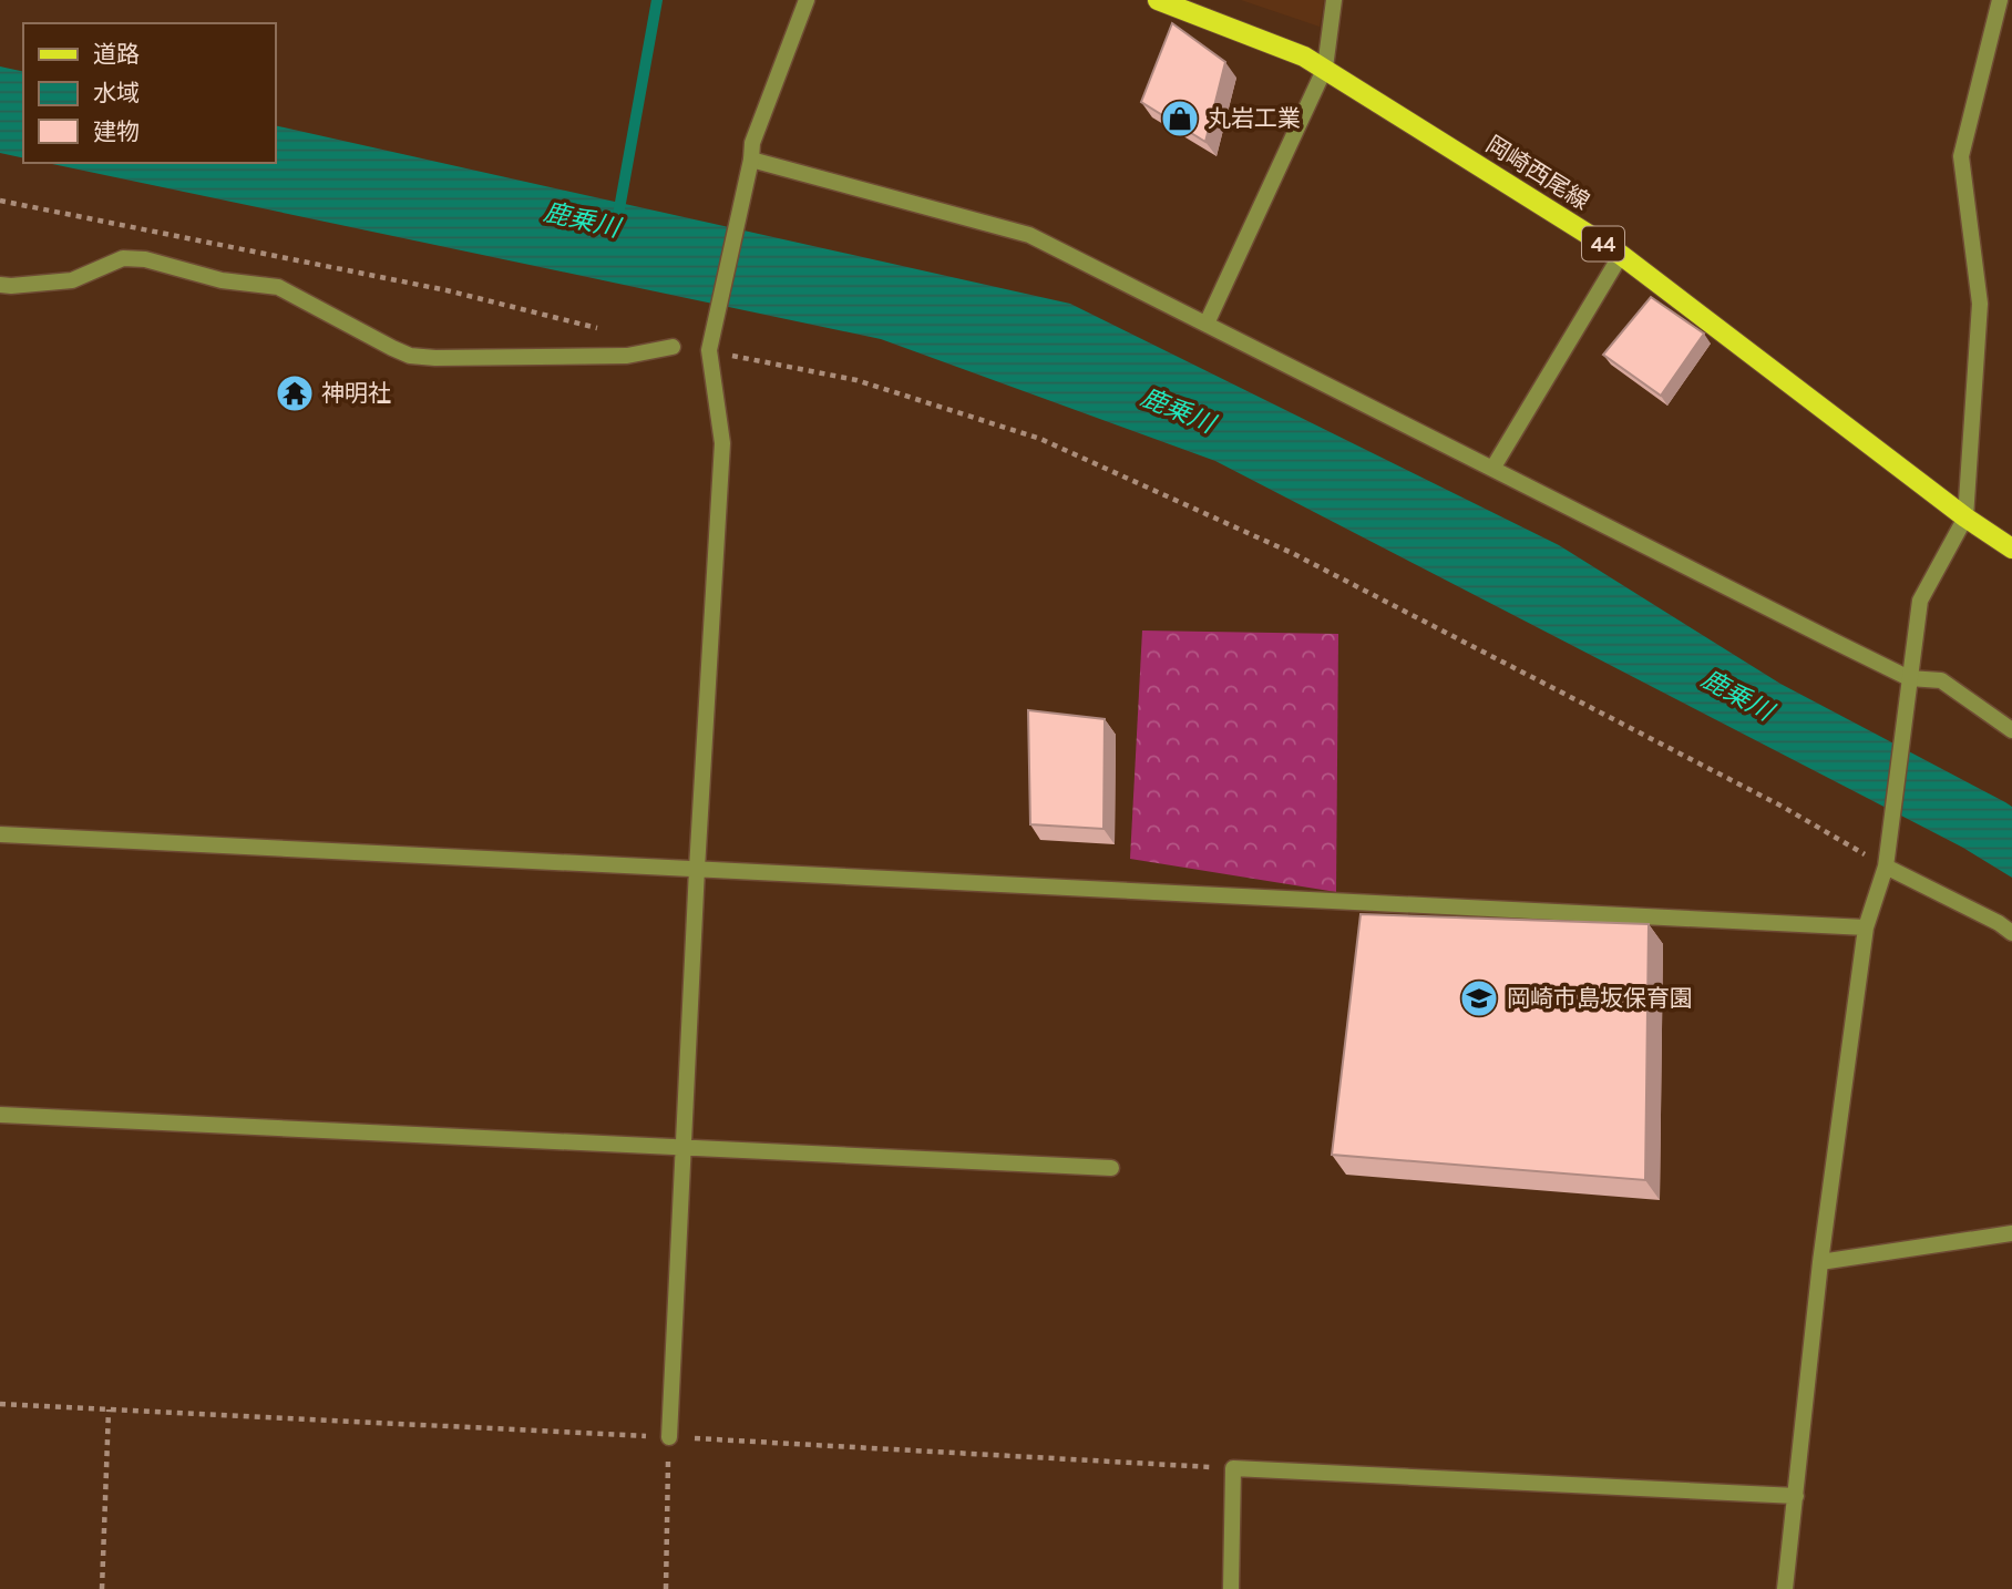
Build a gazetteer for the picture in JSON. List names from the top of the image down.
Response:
{
  "streets": {
    "main road": ["岡崎西尾線", "44"]
  },
  "water": ["鹿乗川"],
  "places": {
    "shop": ["丸岩工業"],
    "temple": ["神明社"],
    "school or university": ["岡崎市島坂保育園"]
  },
  "legend": ["道路", "水域", "建物"]
}
